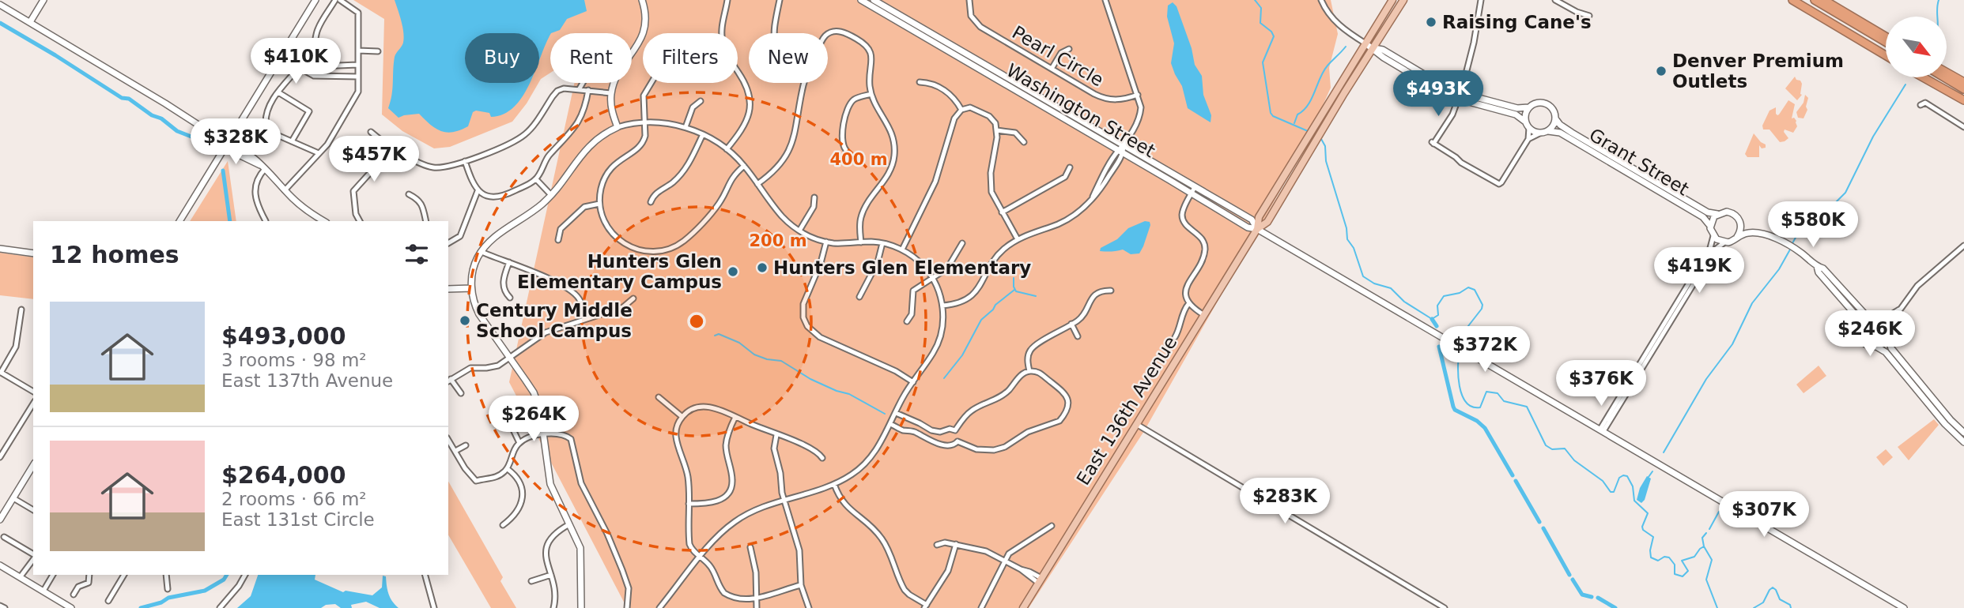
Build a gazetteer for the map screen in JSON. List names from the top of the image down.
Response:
{
  "streets": {
    "main road": ["East 136th Avenue"],
    "street": ["Pearl Circle", "Washington Street", "Grant Street"]
  },
  "crossings": [
    ["Washington Street", "East 136th Avenue"]
  ],
  "places": [
    "Raising Cane's",
    "Denver Premium Outlets",
    "Hunters Glen Elementary",
    "Hunters Glen Elementary Campus",
    "Century Middle School Campus"
  ],
  "north": "bottom right",
  "page": {
    "chip": [
      "Buy",
      "Rent",
      "Filters",
      "New"
    ],
    "price": [
      "$410K",
      "$493K",
      "$328K",
      "$457K",
      "$580K",
      "$419K",
      "$246K",
      "$372K",
      "$376K",
      "$264K",
      "$283K",
      "$307K"
    ],
    "heading": "12 homes",
    "list": [
      {
        "name": "$493,000",
        "note": "3 rooms · 98 m² · East 137th Avenue"
      },
      {
        "name": "$264,000",
        "note": "2 rooms · 66 m² · East 131st Circle"
      }
    ]
  },
  "rings": ["400 m", "200 m"]
}
